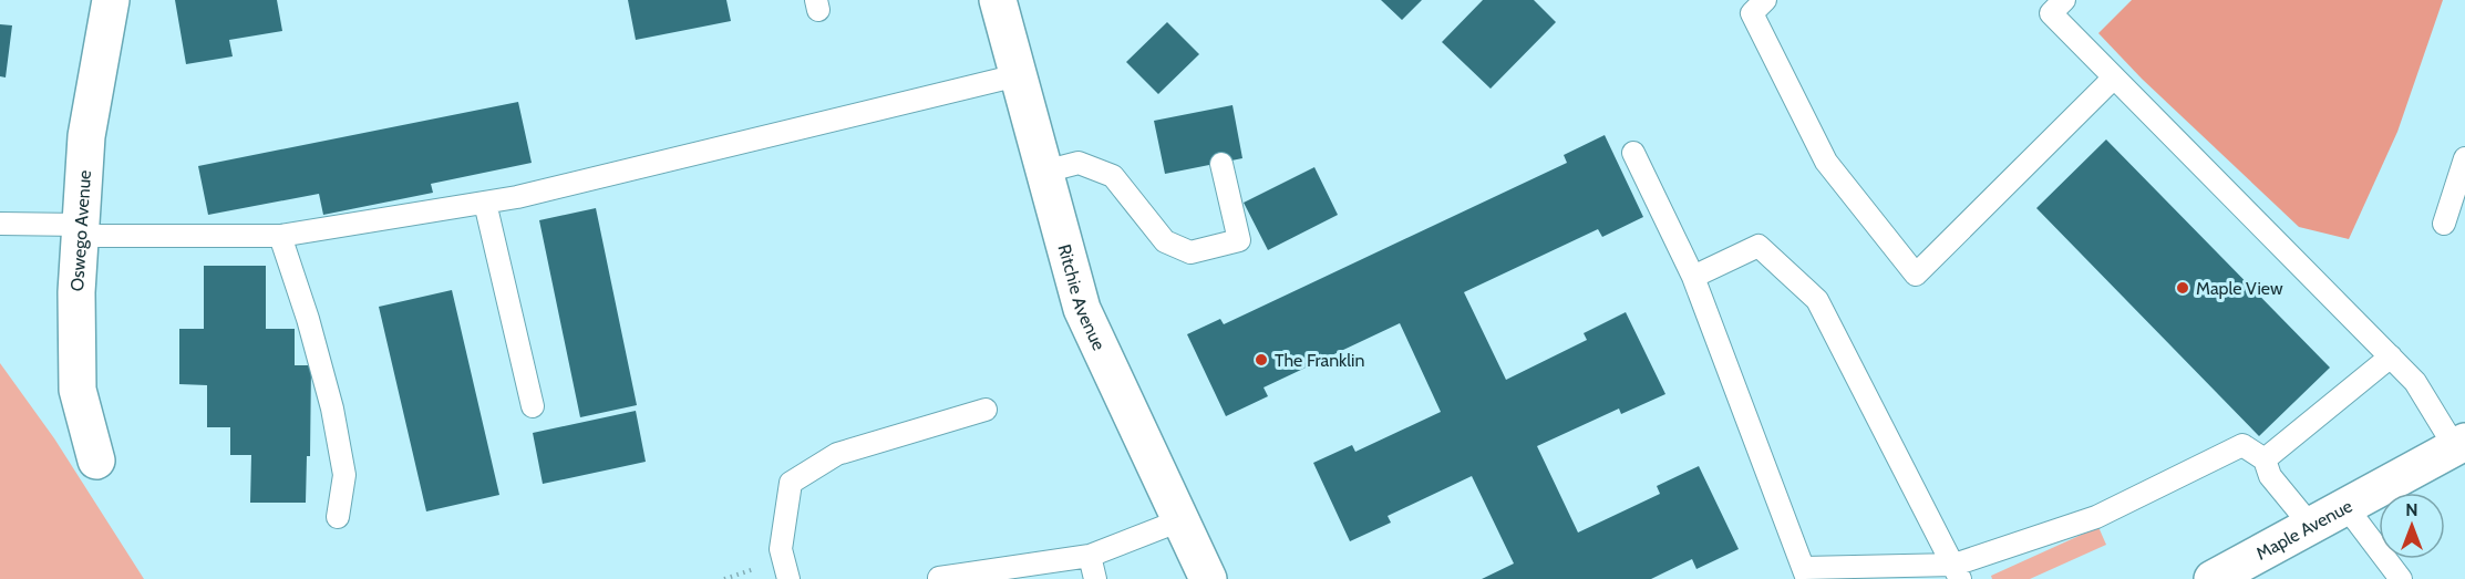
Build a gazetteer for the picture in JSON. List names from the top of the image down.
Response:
{
  "streets": {
    "street": ["Oswego Avenue", "Ritchie Avenue", "Maple Avenue"]
  },
  "places": ["Maple View", "The Franklin"],
  "north": "top"
}
